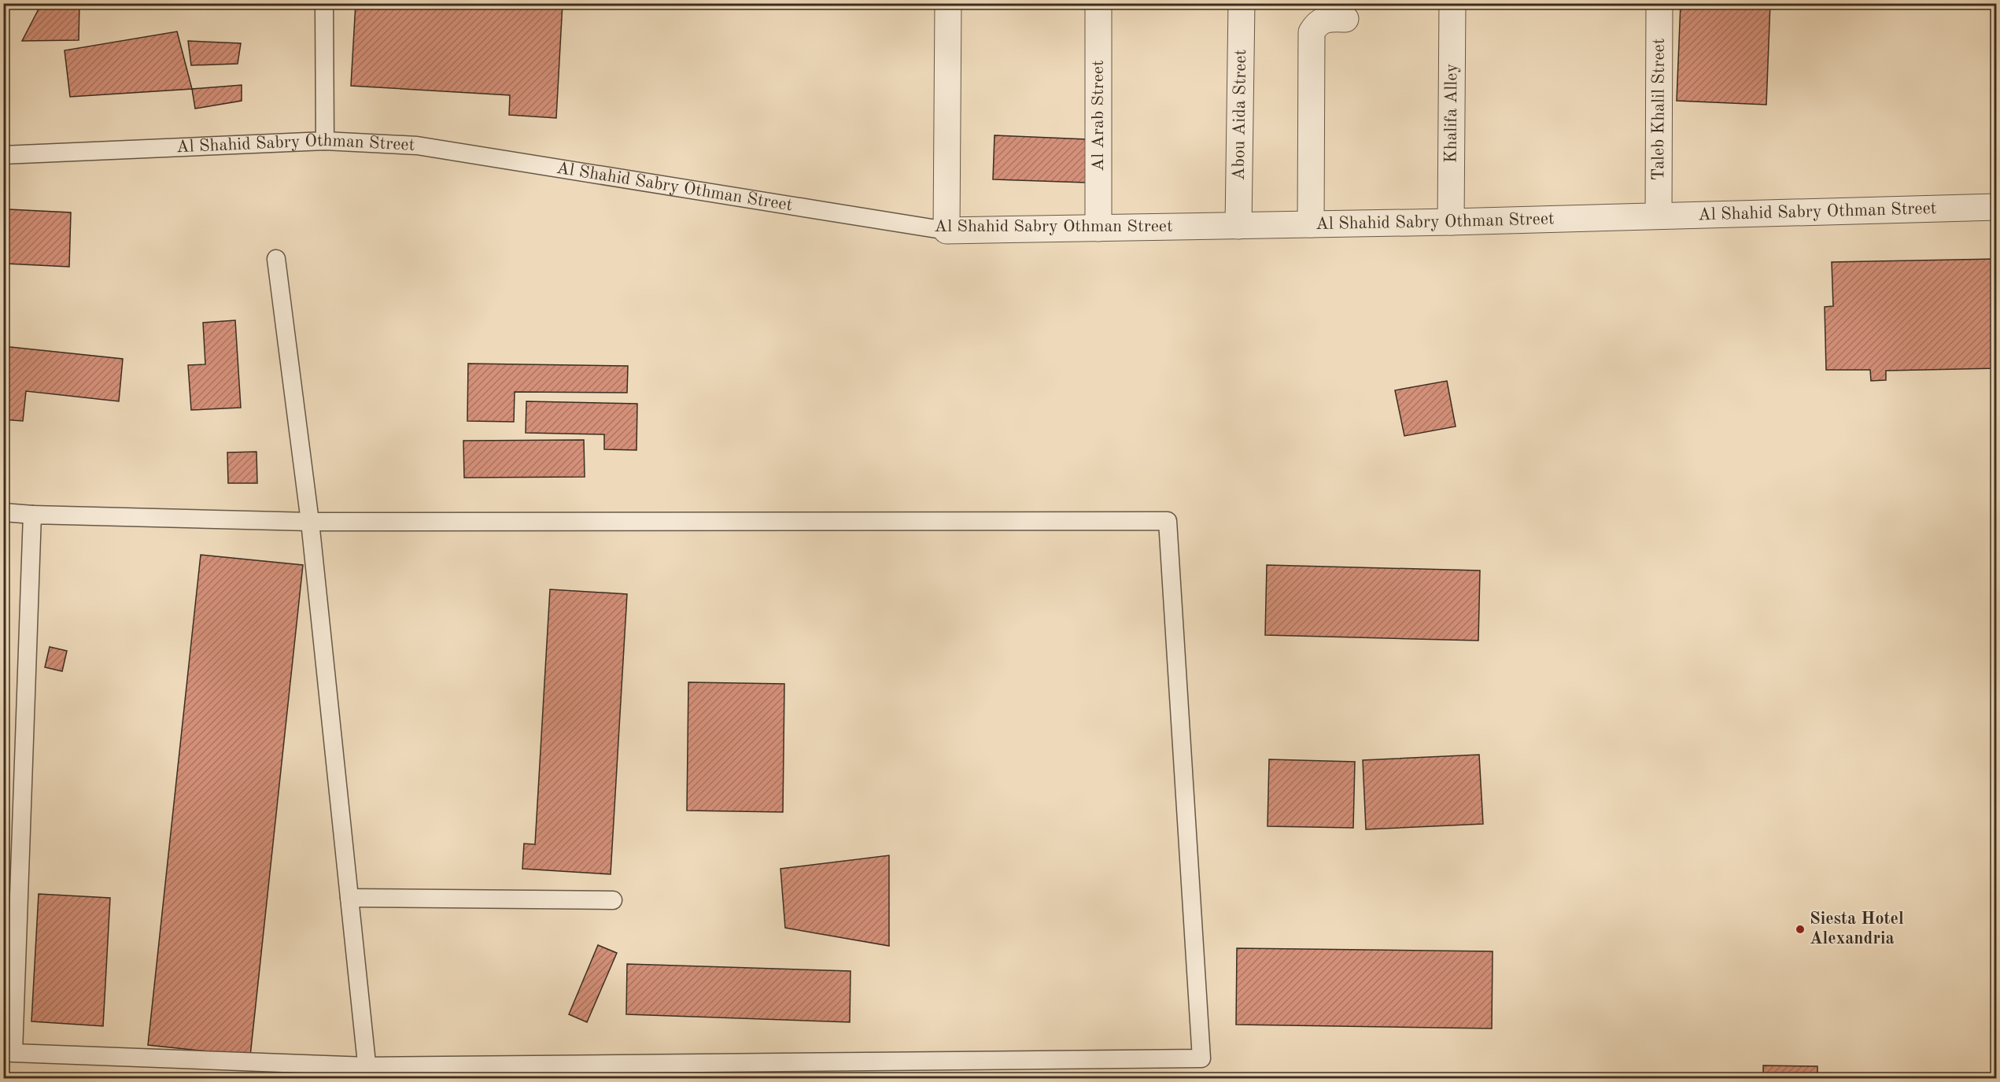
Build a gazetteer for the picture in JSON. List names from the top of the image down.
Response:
{
  "streets": {
    "street": [
      "Taleb Khalil Street",
      "Khalifa Alley",
      "Abou Aida Street",
      "Al Arab Street",
      "Al Shahid Sabry Othman Street"
    ]
  },
  "crossings": [
    ["Taleb Khalil Street", "Al Shahid Sabry Othman Street"],
    ["Khalifa Alley", "Al Shahid Sabry Othman Street"],
    ["Abou Aida Street", "Al Shahid Sabry Othman Street"],
    ["Al Arab Street", "Al Shahid Sabry Othman Street"]
  ],
  "places": ["Siesta Hotel Alexandria"]
}
